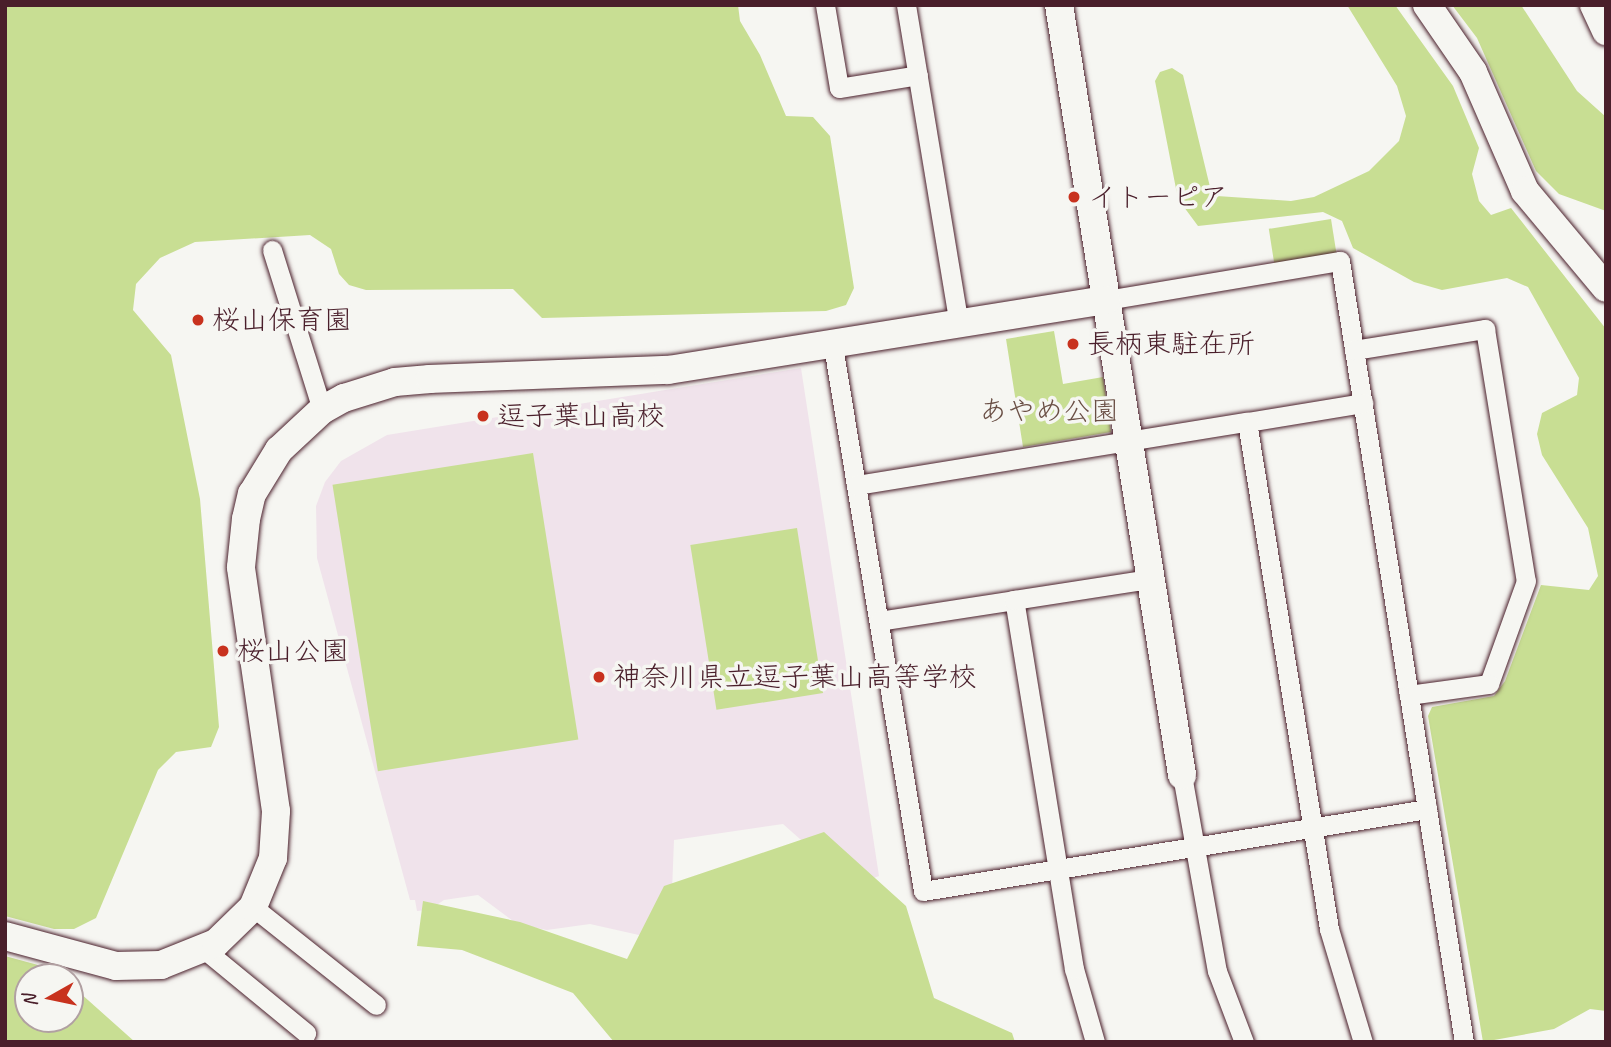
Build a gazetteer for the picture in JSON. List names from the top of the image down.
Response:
{
  "parks": ["あやめ公園"],
  "places": [
    "イトーピア",
    "桜山保育園",
    "長柄東駐在所",
    "逗子葉山高校",
    "桜山公園",
    "神奈川県立逗子葉山高等学校"
  ],
  "north": "left"
}
